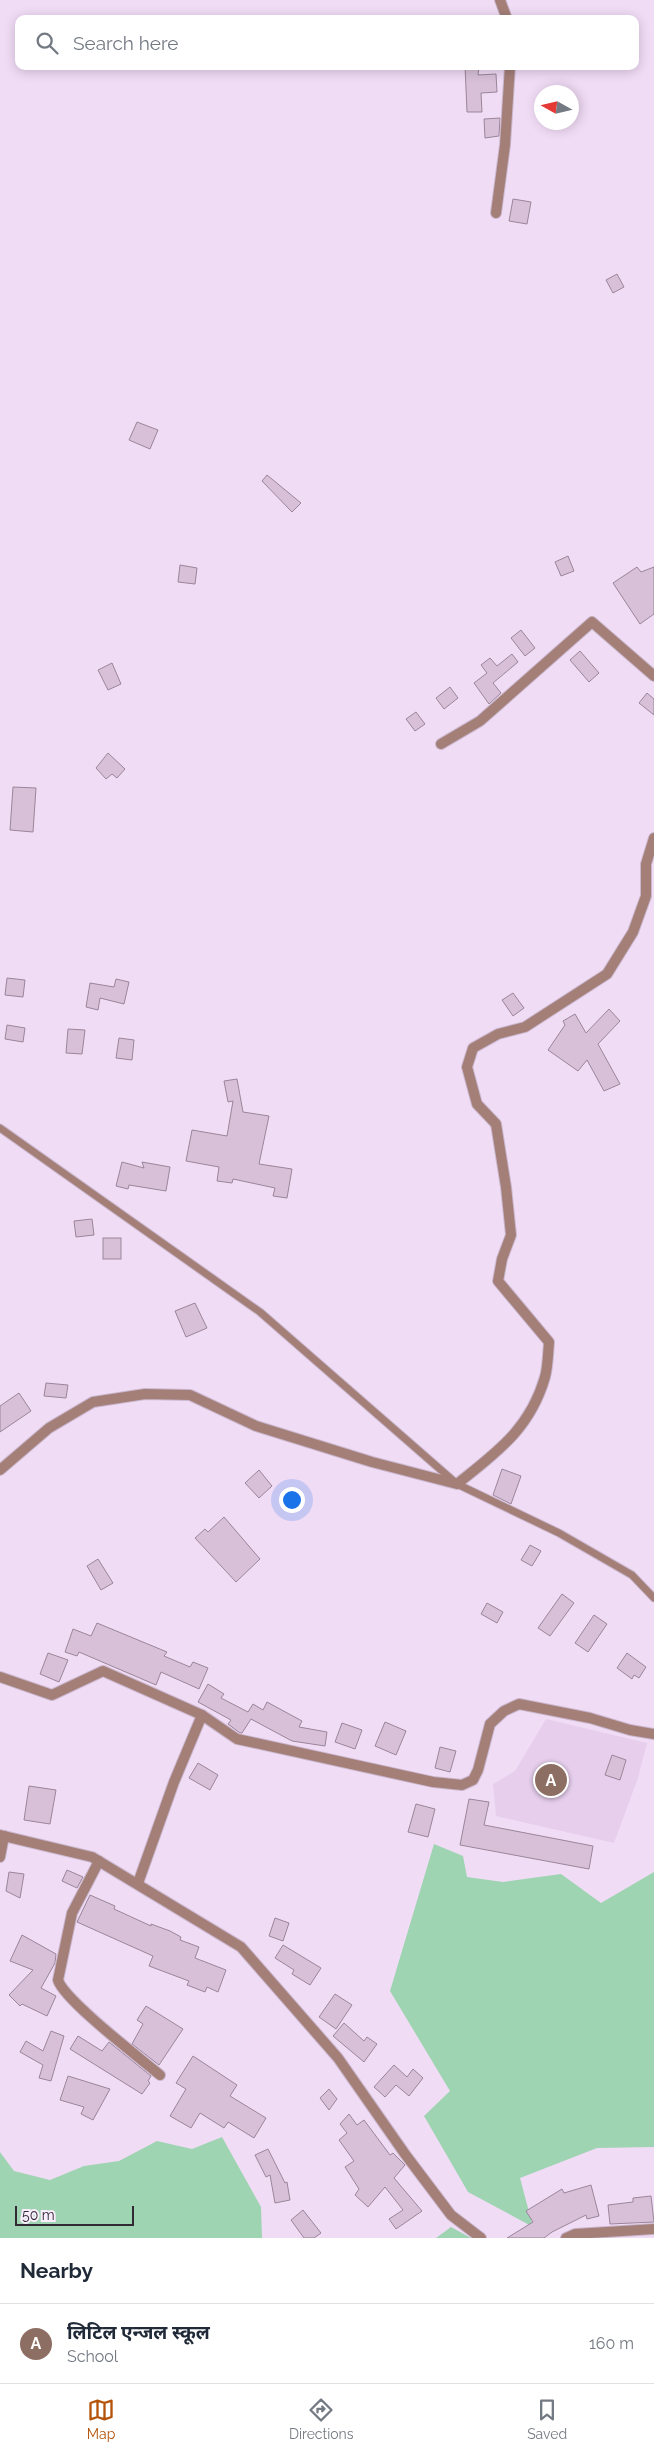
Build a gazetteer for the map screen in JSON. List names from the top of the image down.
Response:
{
  "scale_bar": "50 m",
  "north": "left",
  "page": {
    "search": "Search here",
    "pins": "A",
    "scale": "50 m",
    "heading": "Nearby",
    "list": [
      {
        "mark": "A",
        "name": "लिटिल एन्जल स्कूल",
        "note": "School",
        "value": "160 m"
      }
    ],
    "nav": ["Map", "Directions", "Saved"]
  }
}
